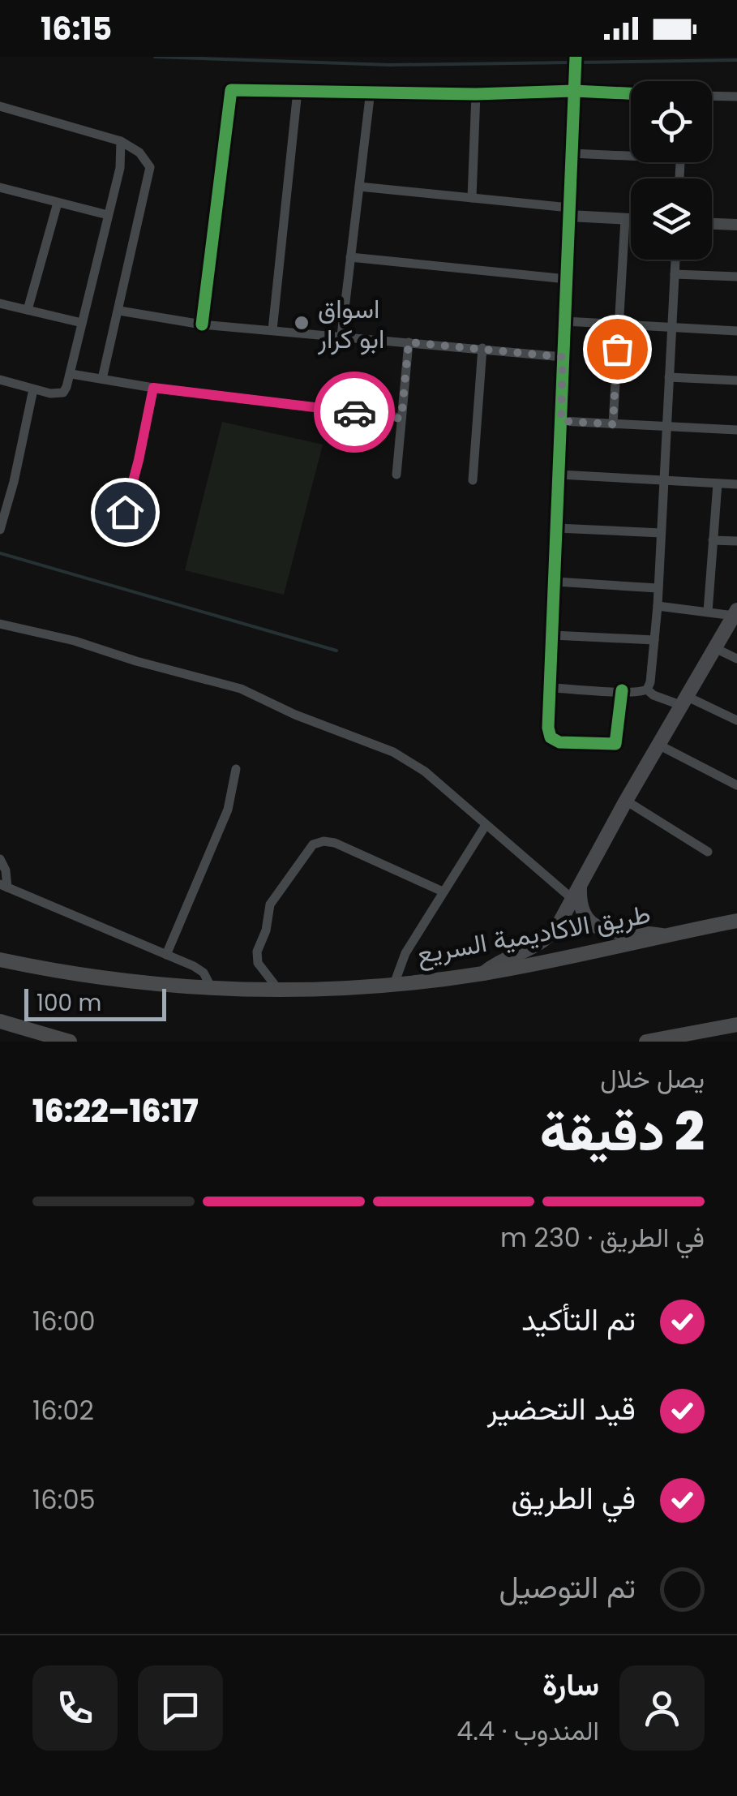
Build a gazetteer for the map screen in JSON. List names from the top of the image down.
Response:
{
  "streets": {
    "highway": ["طريق الاكاديمية السريع"]
  },
  "places": ["اسواق ابو كرار"],
  "scale_bar": "100 m",
  "page": {
    "status": "16:15",
    "scale": "100 m",
    "heading": ["2 دقيقة", "يصل خلال", "16:17–16:22"],
    "panel": ["سارة", "المندوب · 4.4"],
    "bar": "في الطريق · 230 m",
    "list": [
      ["تم التأكيد", "16:00"],
      ["قيد التحضير", "16:02"],
      ["في الطريق", "16:05"],
      "تم التوصيل"
    ]
  }
}
